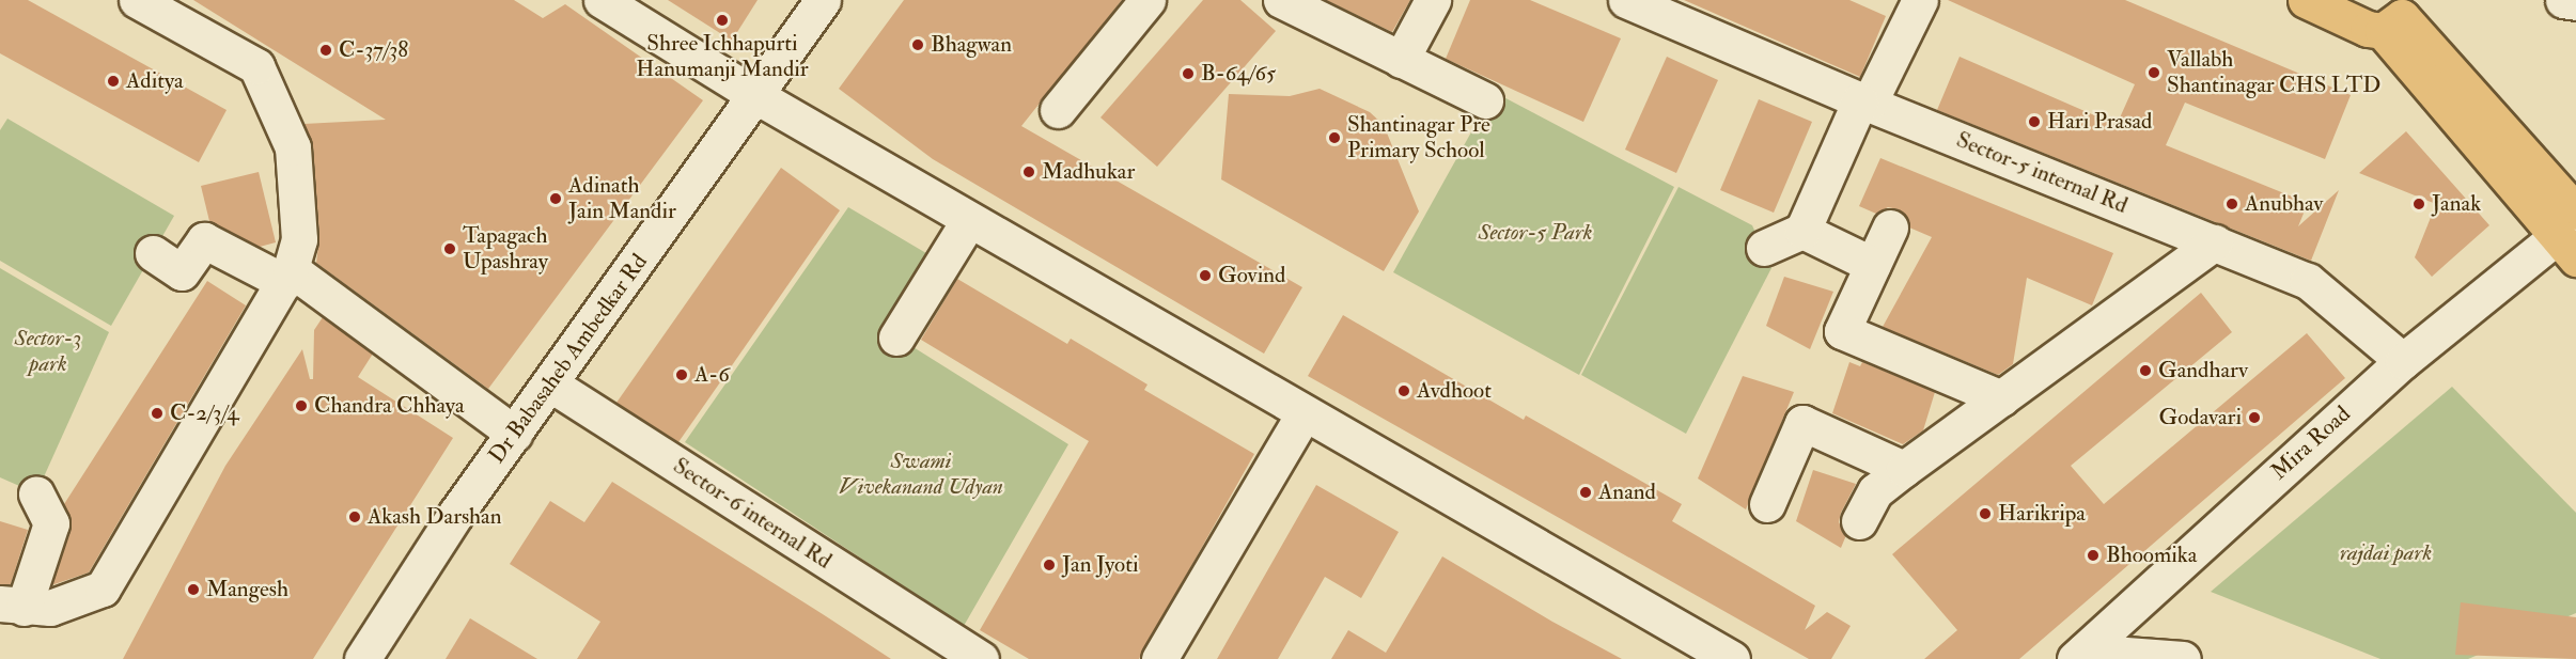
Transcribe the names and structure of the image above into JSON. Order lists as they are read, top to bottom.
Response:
{
  "streets": {
    "main road": ["Mira Road"],
    "street": ["Sector-5 internal Rd", "Dr Babasaheb Ambedkar Rd", "Sector-6 internal Rd"]
  },
  "crossings": [
    ["Sector-5 internal Rd", "Mira Road"],
    ["Dr Babasaheb Ambedkar Rd", "Sector-6 internal Rd"]
  ],
  "parks": [
    "Sector-5 Park",
    "Sector-3 park",
    "Swami Vivekanand Udyan",
    "rajdai park"
  ],
  "places": [
    "Shree Ichhapurti Hanumanji Mandir",
    "Bhagwan",
    "C-37/38",
    "Vallabh Shantinagar CHS LTD",
    "B-64/65",
    "Aditya",
    "Hari Prasad",
    "Shantinagar Pre Primary School",
    "Madhukar",
    "Adinath Jain Mandir",
    "Anubhav",
    "Janak",
    "Tapagach Upashray",
    "Govind",
    "Gandharv",
    "A-6",
    "Avdhoot",
    "Chandra Chhaya",
    "C-2/3/4",
    "Godavari",
    "Anand",
    "Harikripa",
    "Akash Darshan",
    "Bhoomika",
    "Jan Jyoti",
    "Mangesh"
  ]
}
